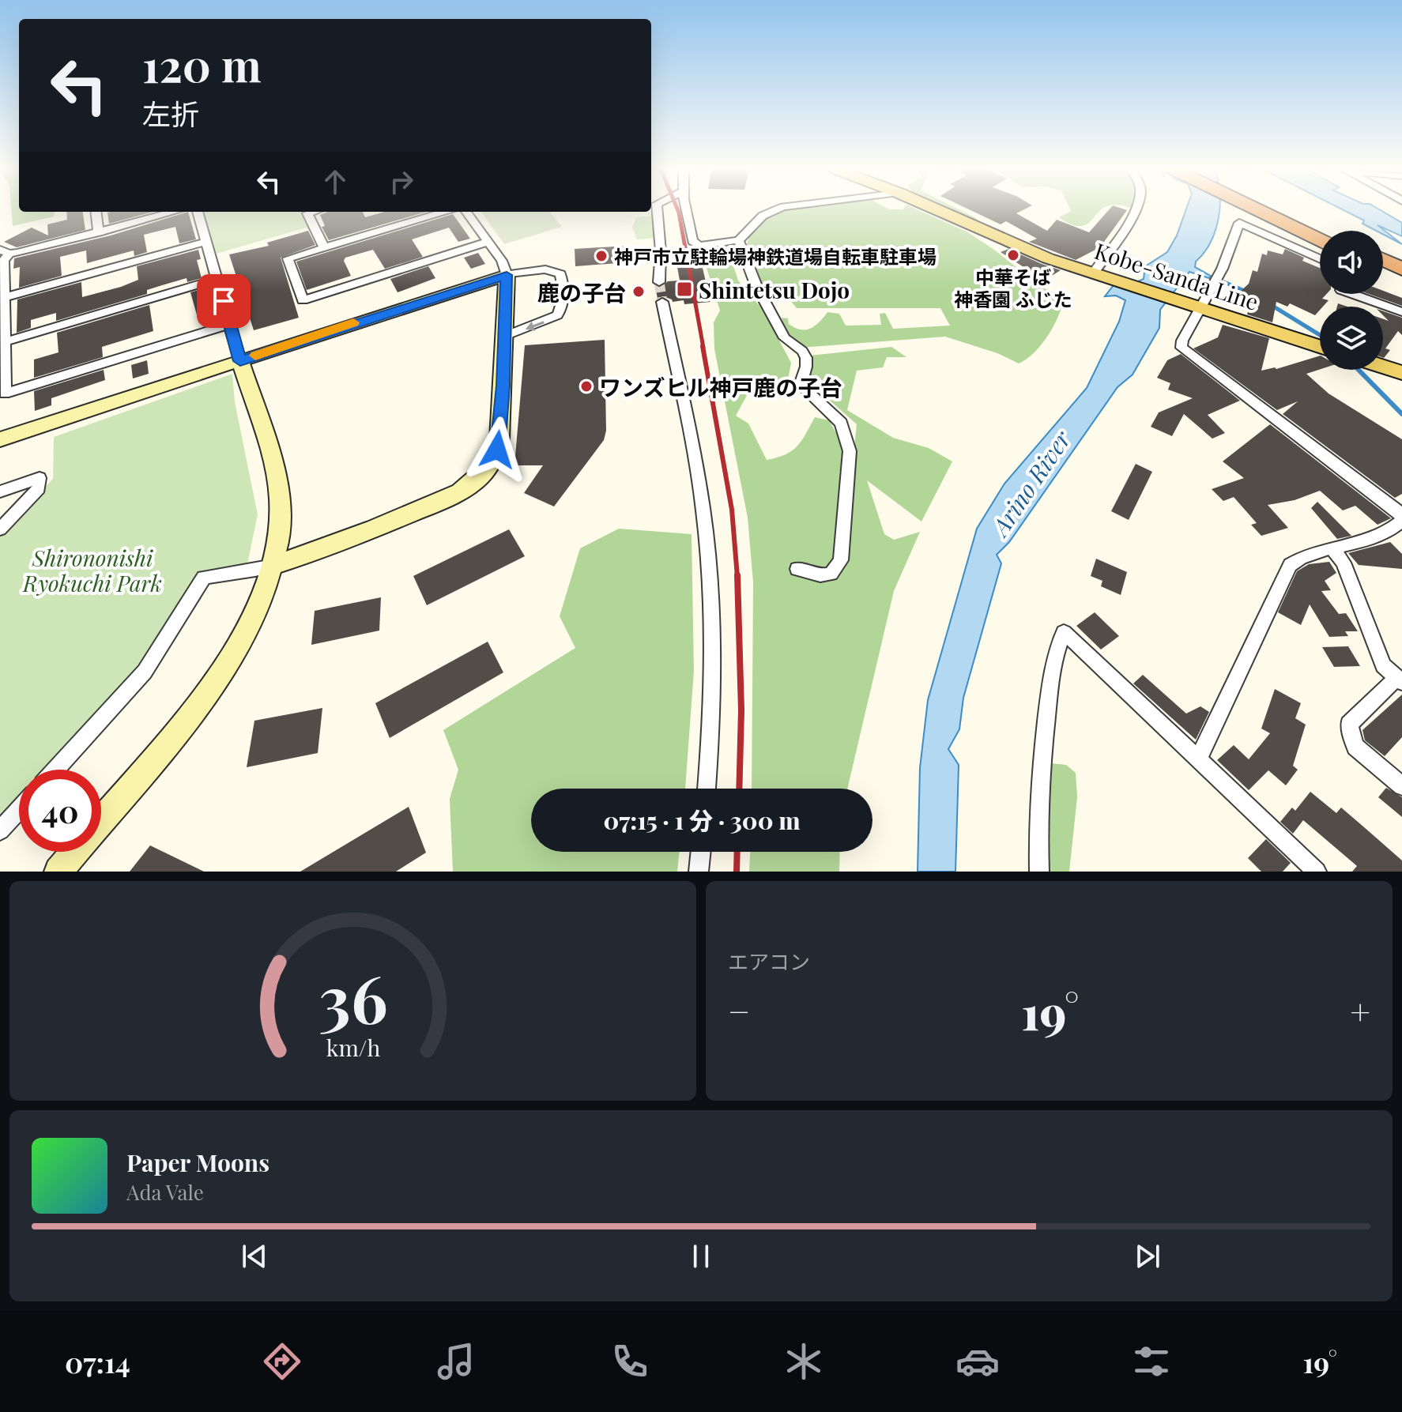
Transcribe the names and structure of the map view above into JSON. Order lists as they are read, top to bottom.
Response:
{
  "streets": {
    "main road": ["Kobe-Sanda Line"]
  },
  "water": ["Arino River"],
  "parks": ["Shirononishi Ryokuchi Park"],
  "places": {
    "other": [
      "中華そば 神香園 ふじた",
      "神戸市立駐輪場神鉄道場自転車駐車場",
      "鹿の子台",
      "ワンズヒル神戸鹿の子台"
    ],
    "transit": ["Shintetsu Dojo"]
  },
  "page": {
    "turn": ["120 m", "左折"],
    "limit": "40",
    "trip": "07:15 · 1 分 · 300 m",
    "tile": "エアコン",
    "heat": ["−", "19°", "+"],
    "song": ["Paper Moons", "Ada Vale"],
    "tabs": ["07:14", "19°"],
    "gauge": ["36", "km/h"]
  }
}
